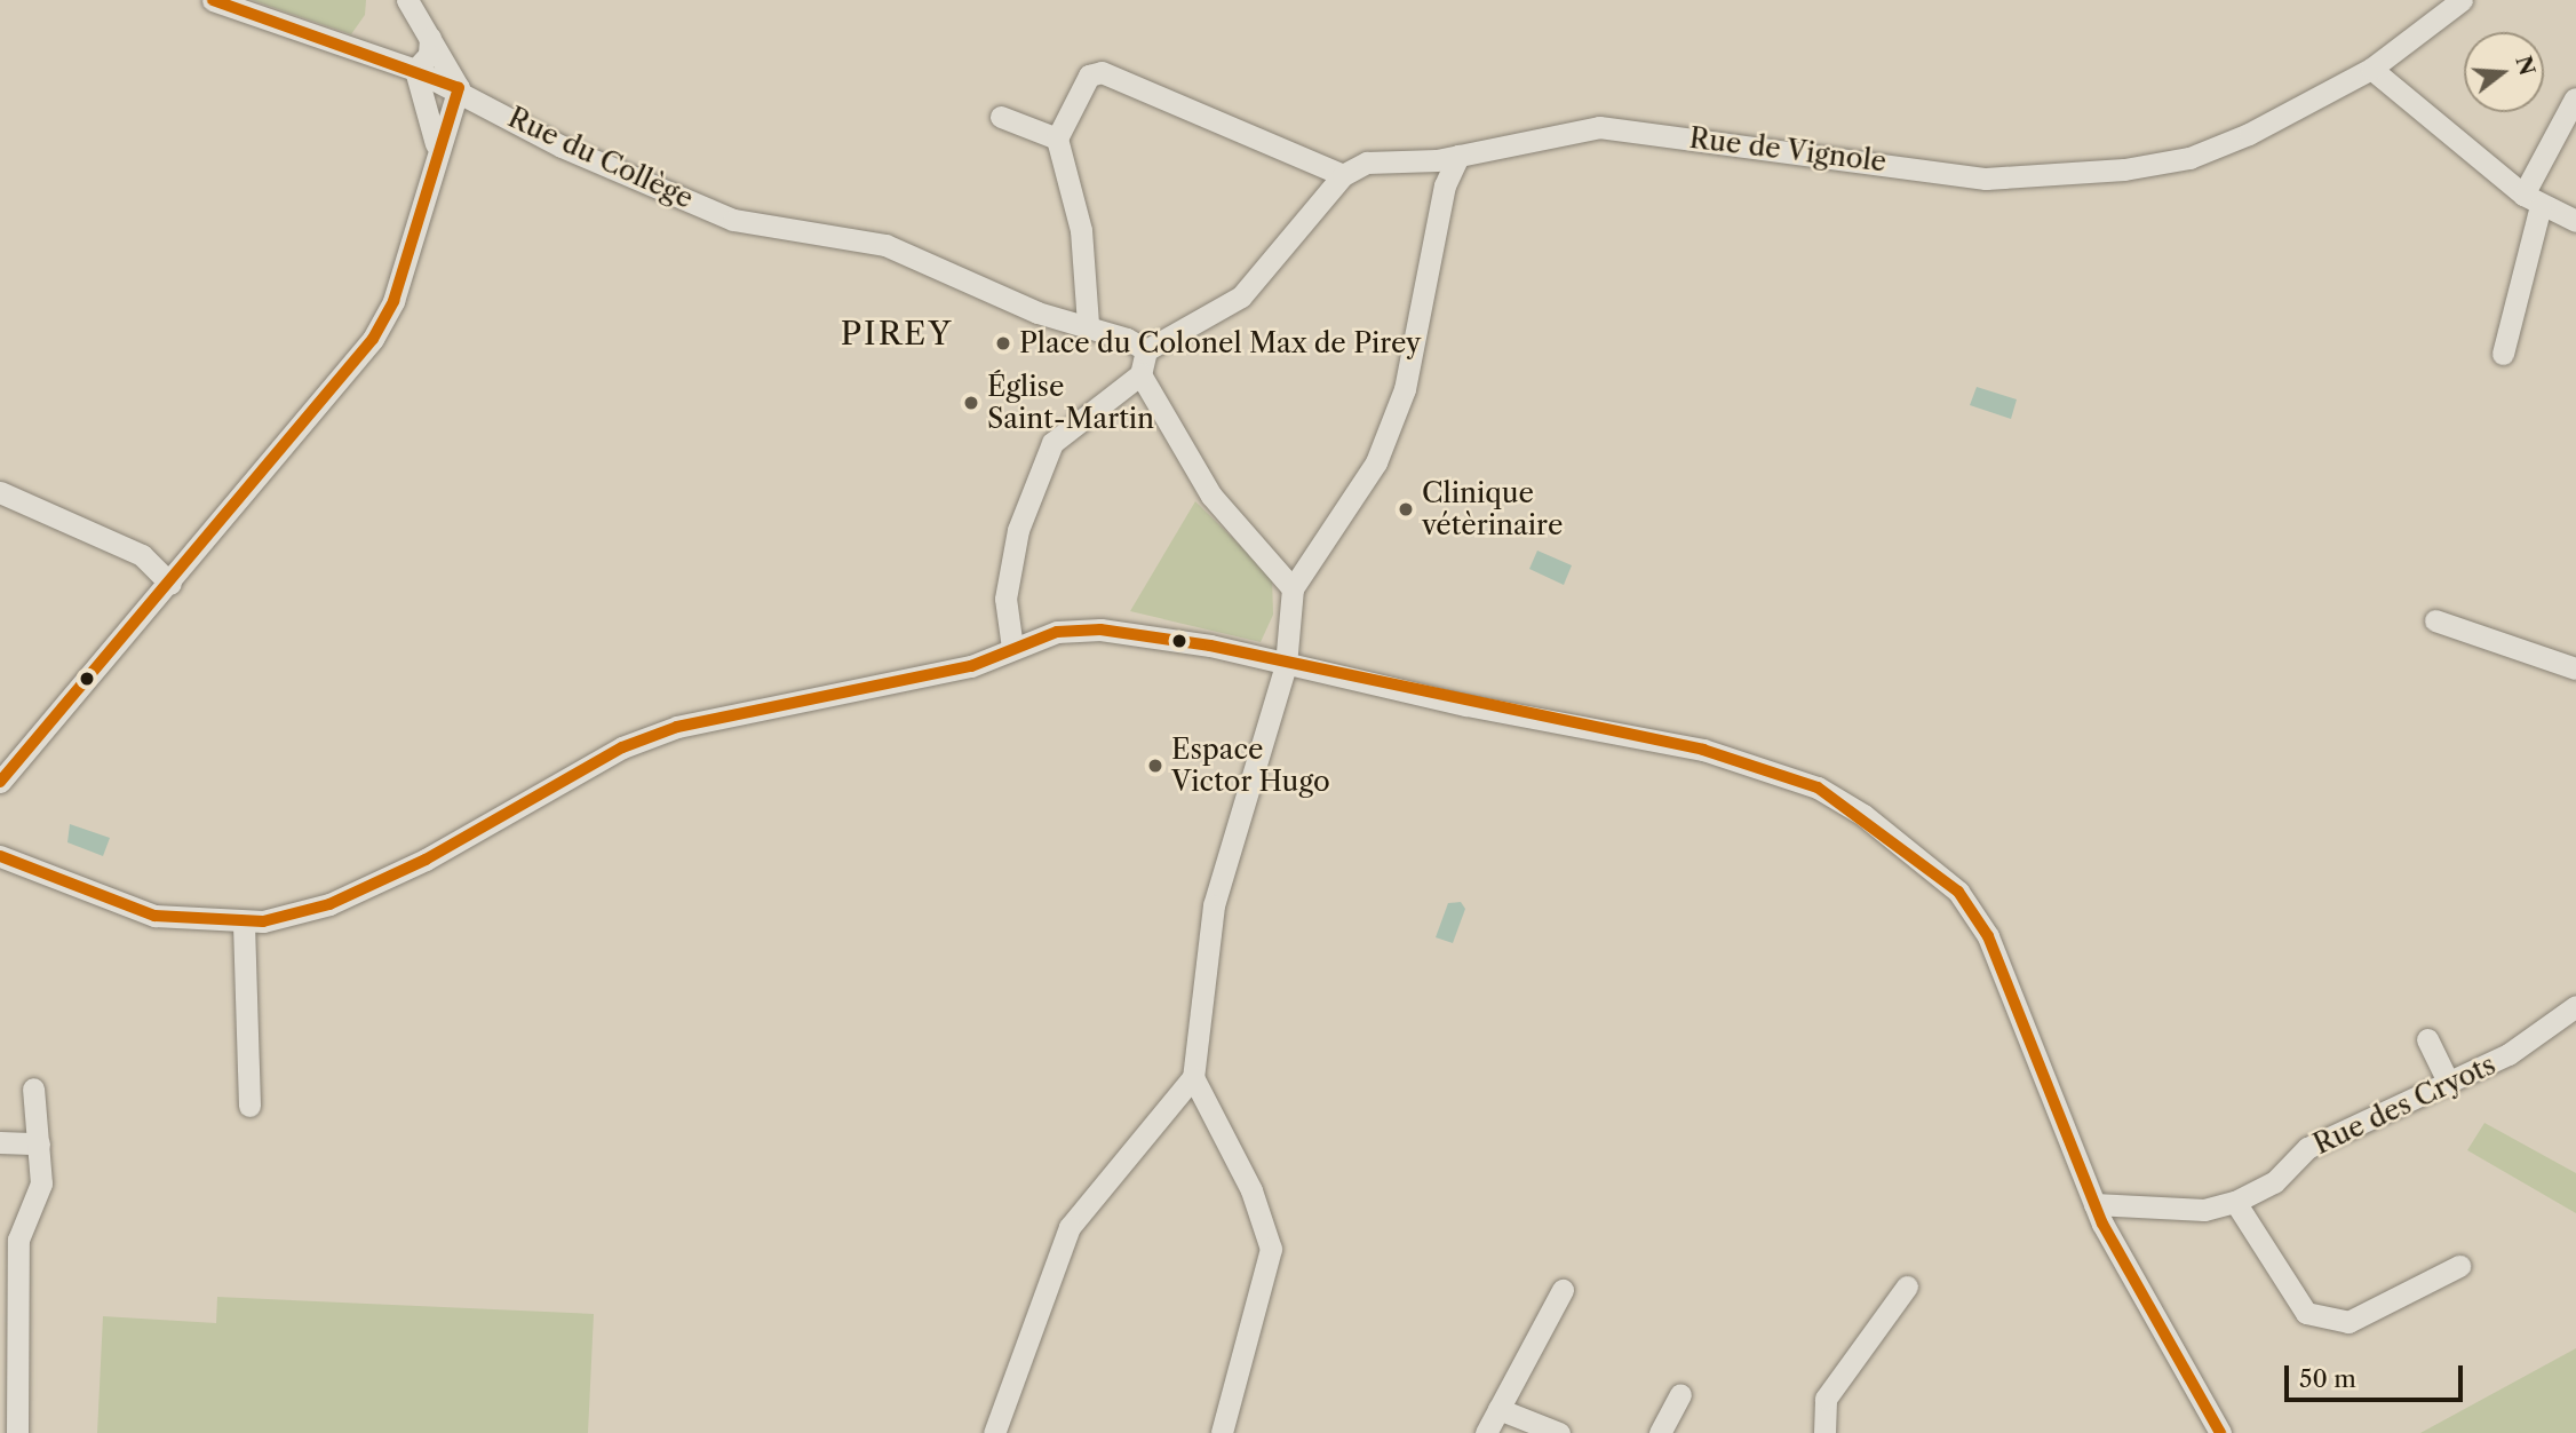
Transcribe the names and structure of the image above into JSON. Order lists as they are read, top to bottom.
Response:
{
  "streets": {
    "street": ["Rue de Vignole", "Rue du Collège", "Rue des Cryots"]
  },
  "districts": ["PIREY"],
  "places": [
    "Place du Colonel Max de Pirey",
    "Église Saint-Martin",
    "Clinique vétèrinaire",
    "Espace Victor Hugo"
  ],
  "scale_bar": "50 m",
  "north": "right"
}
